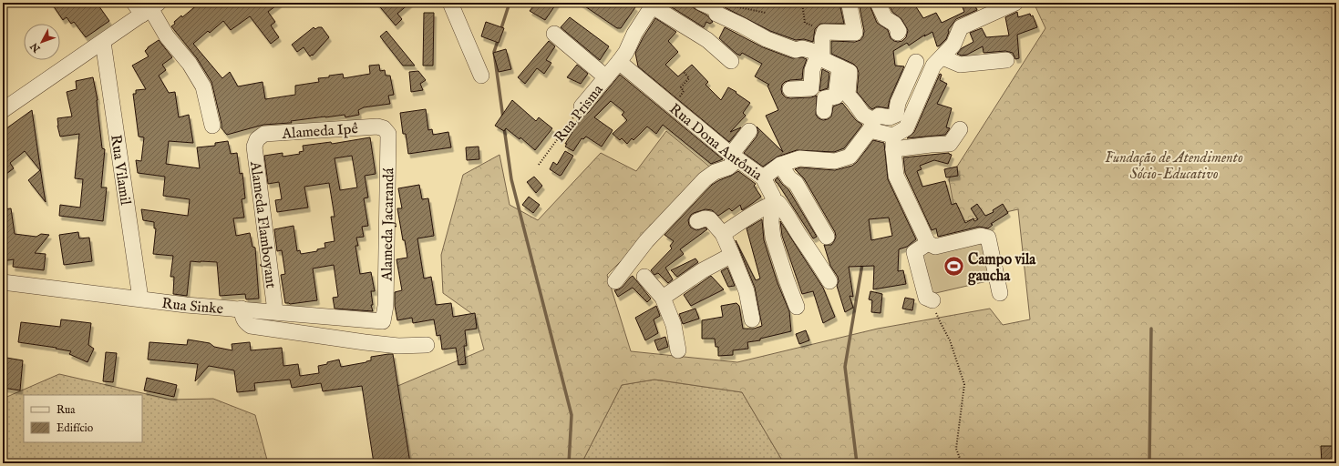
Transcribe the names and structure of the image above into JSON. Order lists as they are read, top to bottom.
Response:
{
  "streets": {
    "street": [
      "Rua Prisma",
      "Alameda Ipê",
      "Rua Dona Antônia",
      "Rua Vilamil",
      "Alameda Jacarandá",
      "Alameda Flamboyant",
      "Rua Sinke"
    ]
  },
  "crossings": [
    ["Rua Prisma", "Rua Dona Antônia"],
    ["Alameda Ipê", "Alameda Jacarandá"],
    ["Alameda Ipê", "Alameda Flamboyant"],
    ["Rua Vilamil", "Rua Sinke"],
    ["Alameda Jacarandá", "Rua Sinke"],
    ["Alameda Flamboyant", "Rua Sinke"]
  ],
  "parks": ["Fundação de Atendimento Sócio-Educativo"],
  "places": {
    "sports": ["Campo vila gaucha"]
  },
  "legend": ["Rua", "Edifício"],
  "north": "bottom left"
}
